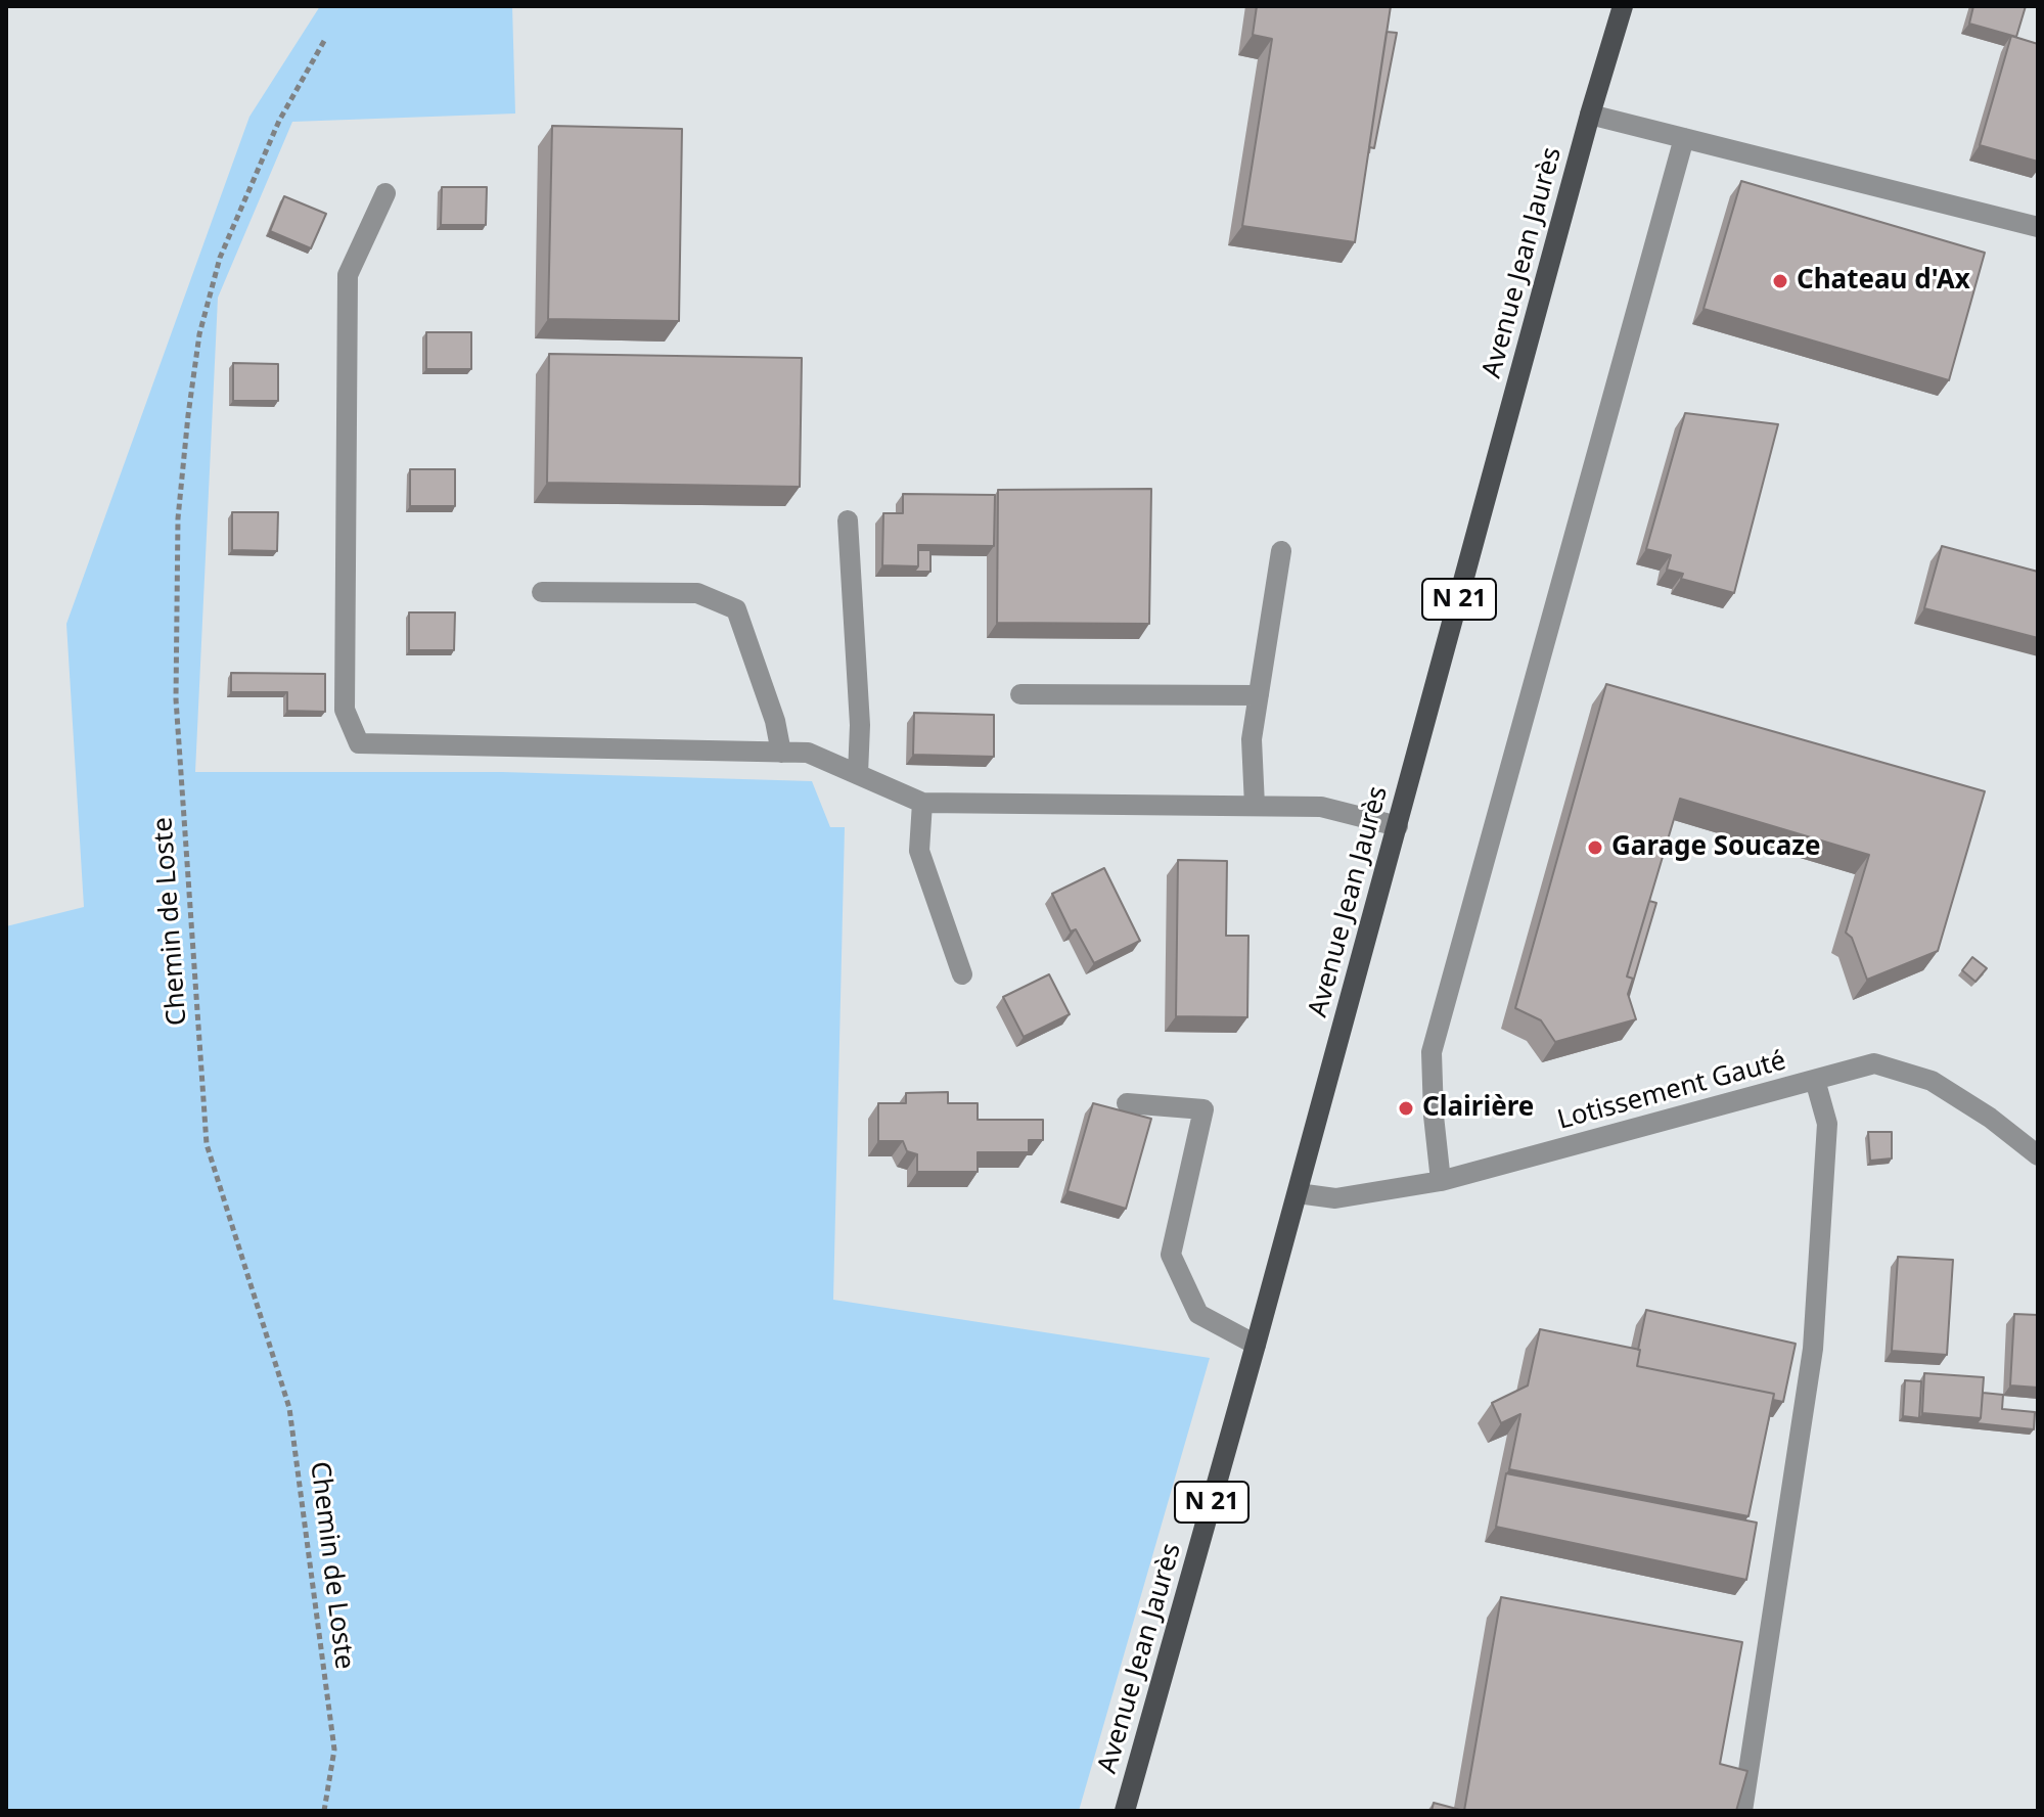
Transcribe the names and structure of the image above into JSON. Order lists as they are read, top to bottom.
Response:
{
  "streets": {
    "main road": ["Avenue Jean Jaurès", "N 21"],
    "street": ["Lotissement Gauté"],
    "path": ["Chemin de Loste"]
  },
  "crossings": [
    ["Avenue Jean Jaurès", "Lotissement Gauté"]
  ],
  "places": ["Chateau d'Ax", "Garage Soucaze", "Clairière"]
}
